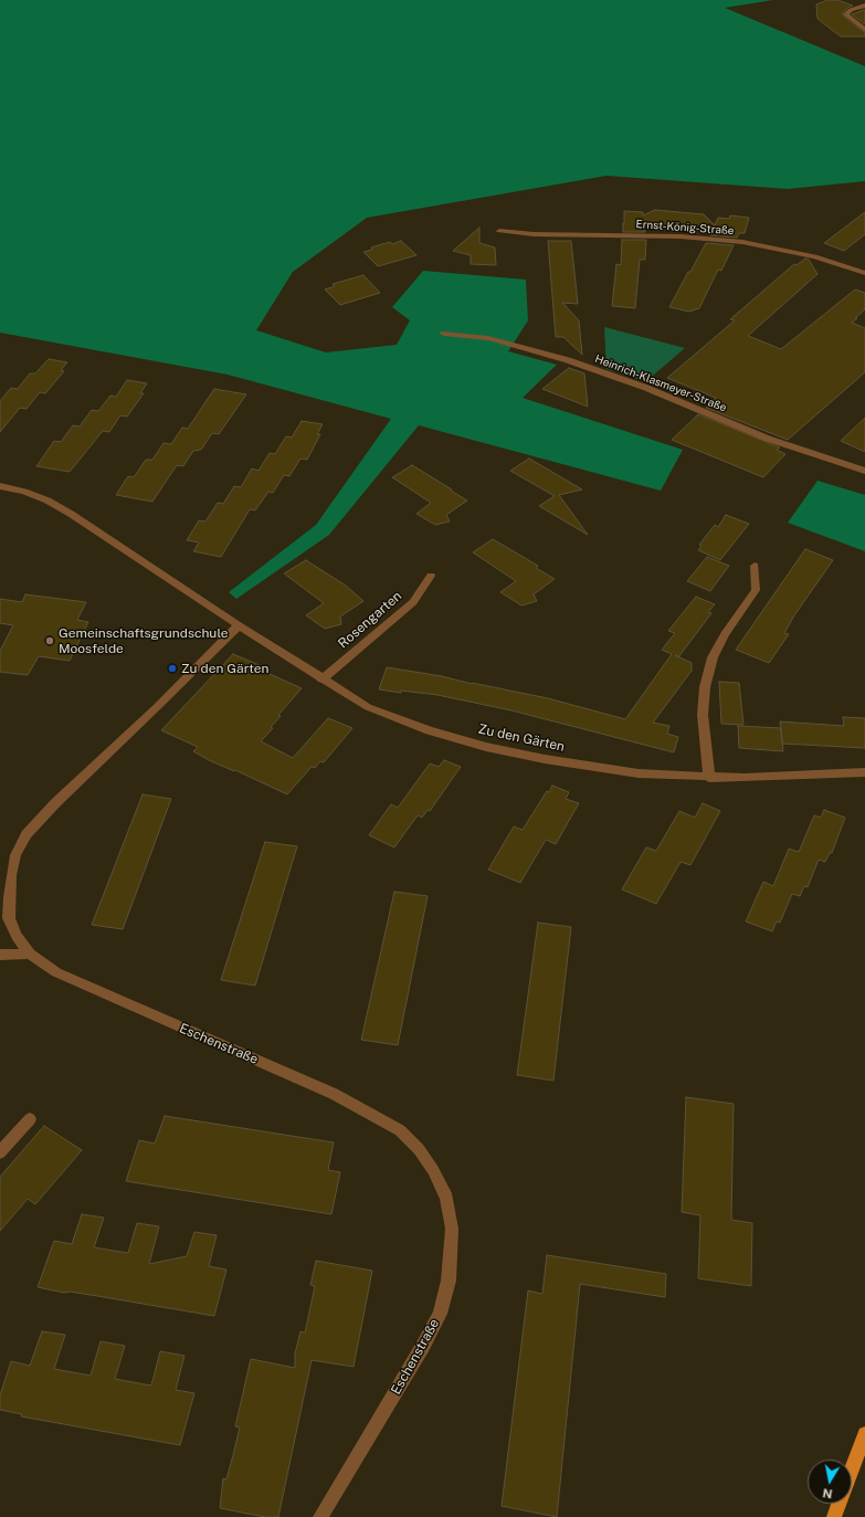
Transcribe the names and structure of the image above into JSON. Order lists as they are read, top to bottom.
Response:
{
  "streets": {
    "street": [
      "Ernst-König-Straße",
      "Heinrich-Klasmeyer-Straße",
      "Rosengarten",
      "Zu den Gärten",
      "Eschenstraße"
    ]
  },
  "crossings": [
    ["Rosengarten", "Zu den Gärten"],
    ["Zu den Gärten", "Eschenstraße"]
  ],
  "places": ["Gemeinschaftsgrundschule Moosfelde", "Zu den Gärten"],
  "north": "bottom"
}
